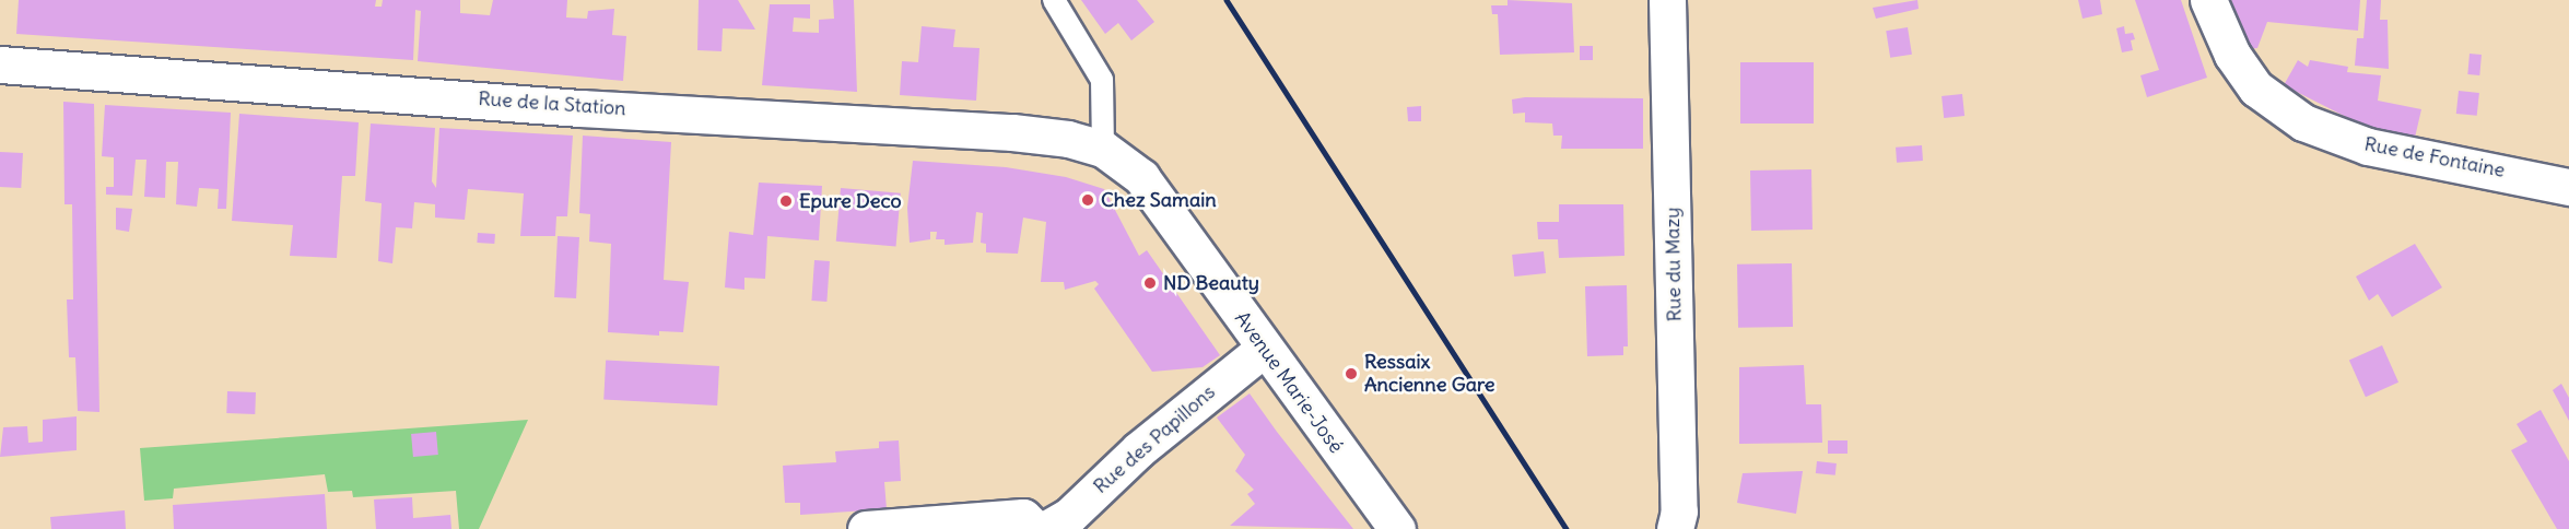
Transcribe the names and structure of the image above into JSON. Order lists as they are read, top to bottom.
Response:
{
  "streets": {
    "street": [
      "Rue de la Station",
      "Rue de Fontaine",
      "Rue du Mazy",
      "Avenue Marie-José",
      "Rue des Papillons"
    ]
  },
  "crossings": [
    ["Rue de la Station", "Avenue Marie-José"],
    ["Avenue Marie-José", "Rue des Papillons"]
  ],
  "places": [
    "Chez Samain",
    "Epure Deco",
    "ND Beauty",
    "Ressaix Ancienne Gare"
  ]
}
